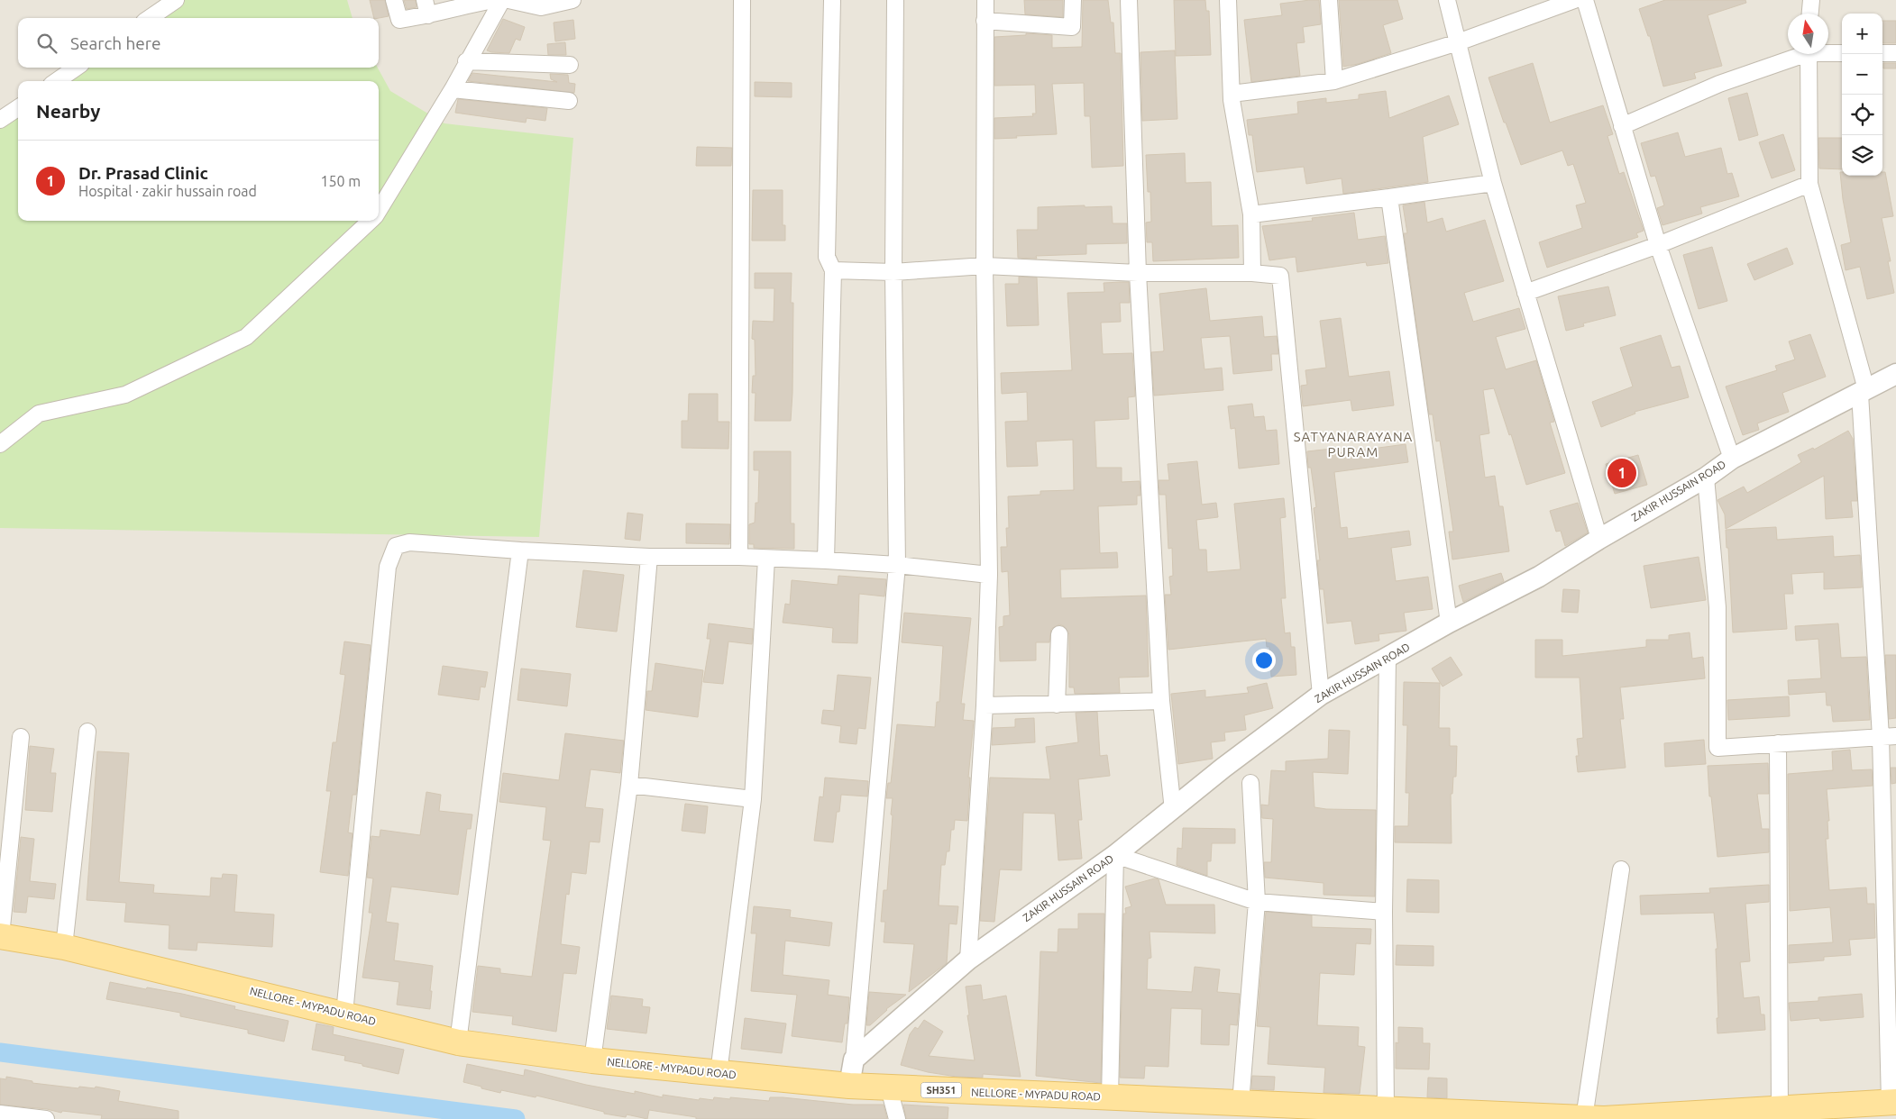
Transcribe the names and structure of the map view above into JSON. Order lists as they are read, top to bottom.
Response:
{
  "streets": {
    "main road": ["NELLORE - MYPADU ROAD", "SH351"],
    "street": ["ZAKIR HUSSAIN ROAD"]
  },
  "districts": ["SATYANARAYANA PURAM"],
  "north": "top",
  "page": {
    "map_buttons": ["+", "−"],
    "search": "Search here",
    "heading": "Nearby",
    "list": [
      {
        "mark": "1",
        "name": "Dr. Prasad Clinic",
        "note": "Hospital · zakir hussain road",
        "value": "150 m"
      }
    ],
    "pins": "1"
  }
}
